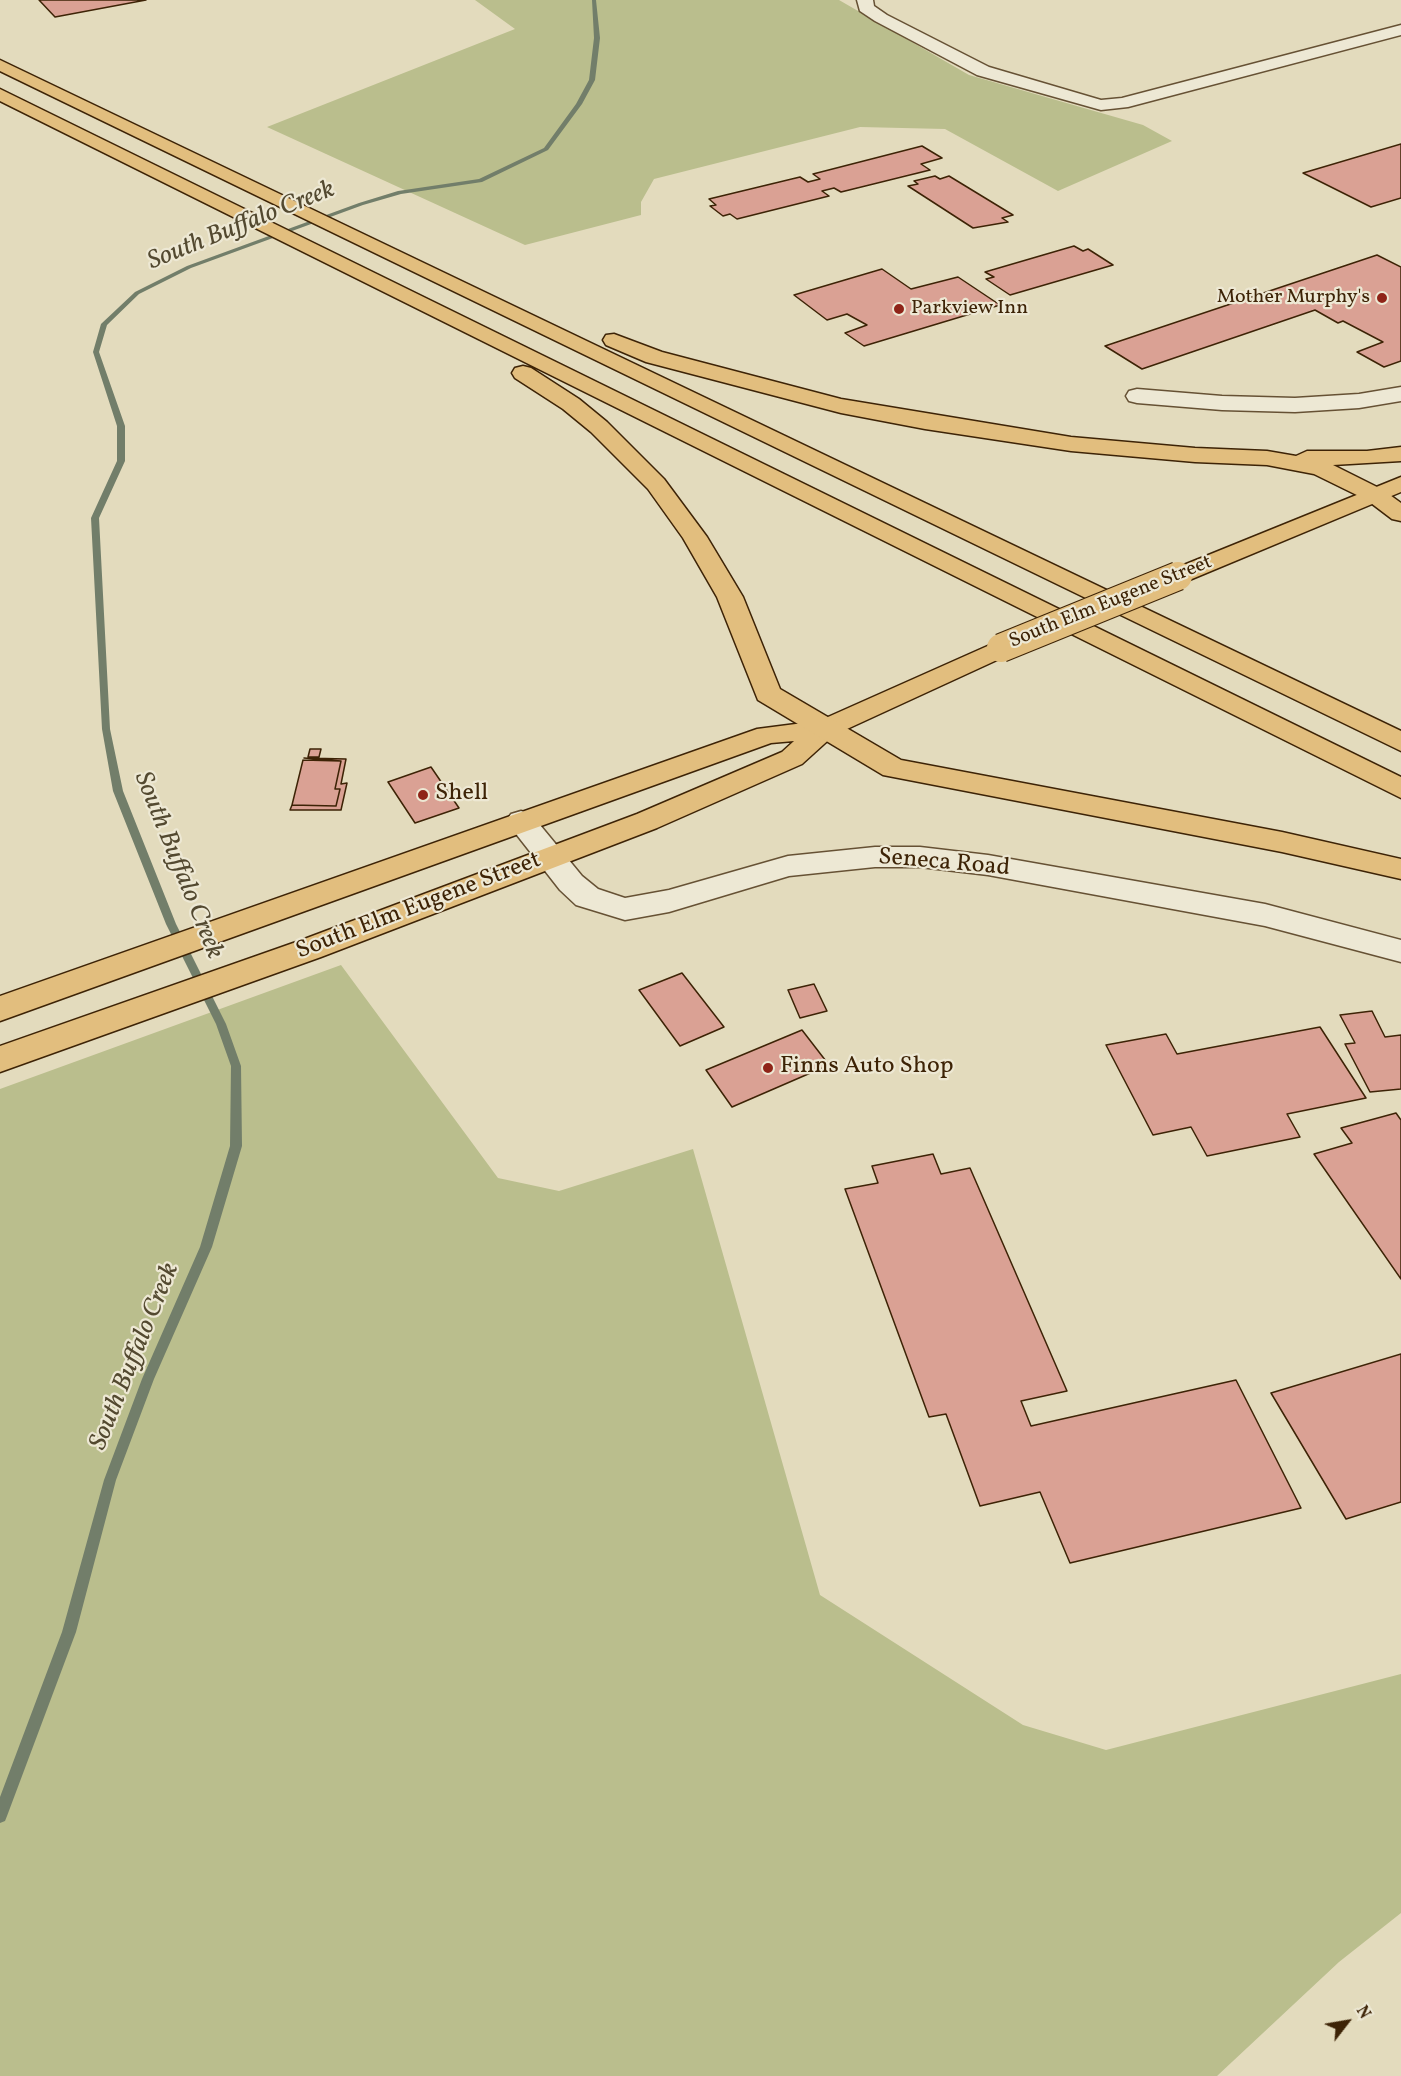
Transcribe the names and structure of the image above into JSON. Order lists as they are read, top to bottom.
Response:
{
  "streets": {
    "main road": ["South Elm Eugene Street"],
    "street": ["Seneca Road"]
  },
  "crossings": [
    ["South Elm Eugene Street", "Seneca Road"]
  ],
  "water": ["South Buffalo Creek"],
  "places": [
    "Mother Murphy's",
    "Parkview Inn",
    "Shell",
    "Finns Auto Shop"
  ],
  "north": "top right"
}
